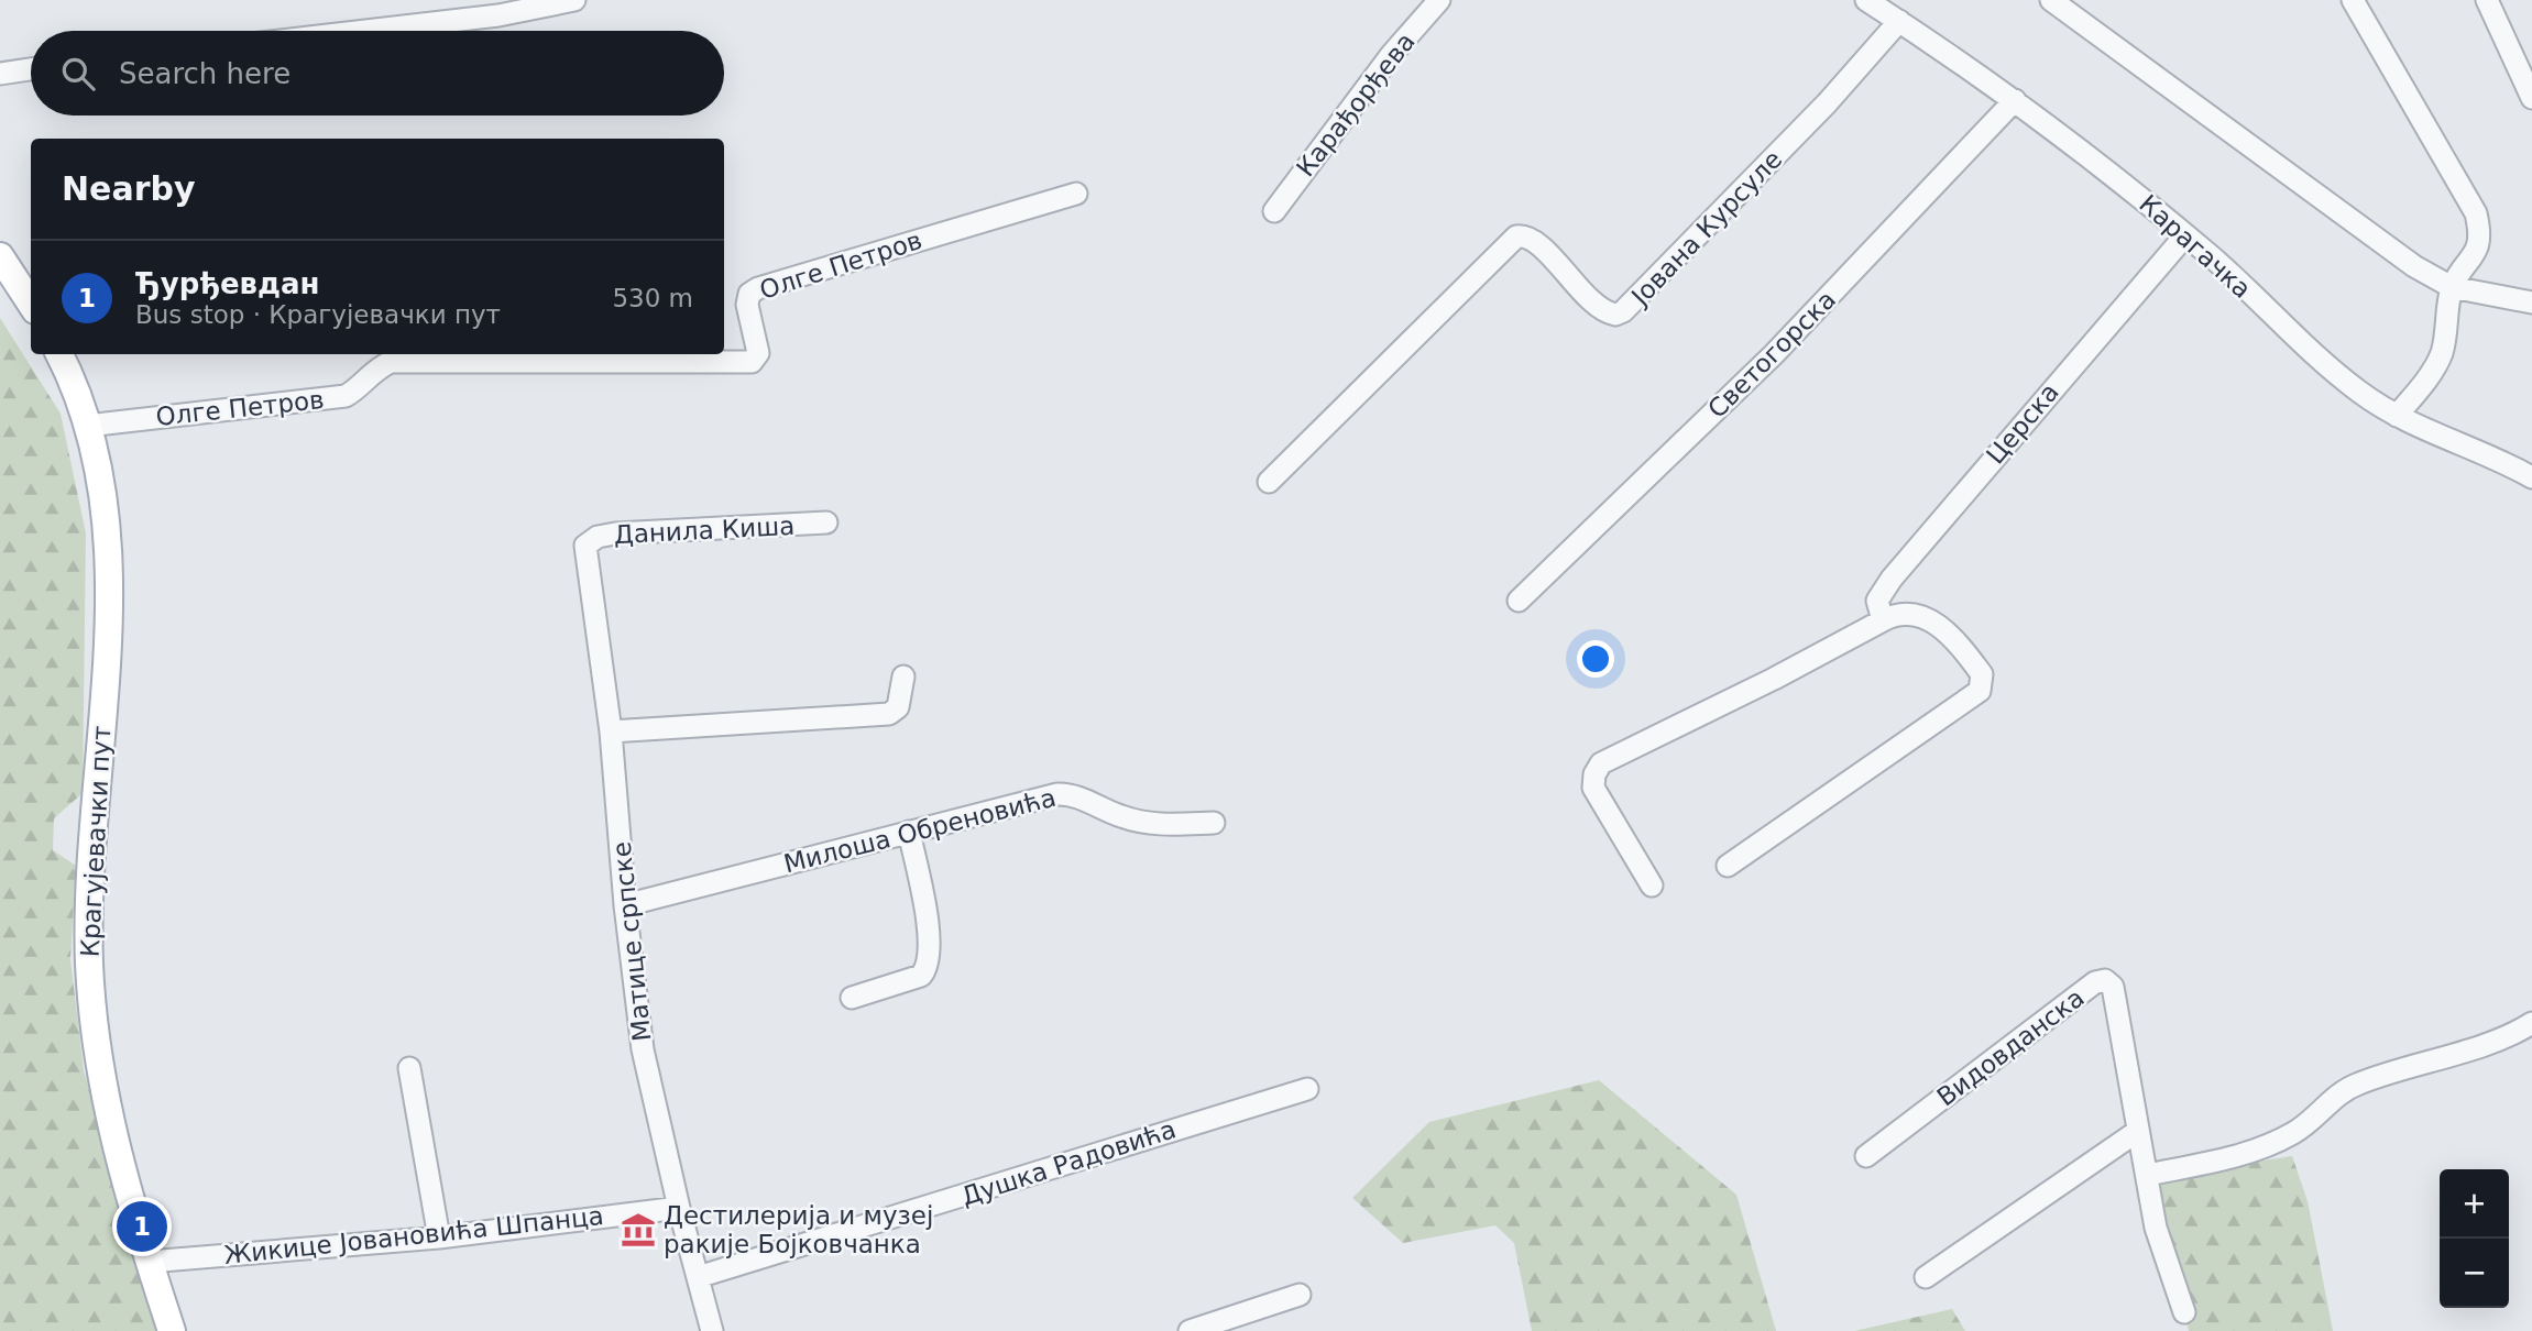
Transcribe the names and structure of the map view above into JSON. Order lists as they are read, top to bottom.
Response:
{
  "streets": {
    "main road": ["Крагујевачки пут"],
    "street": [
      "Карађорђева",
      "Јована Курсуле",
      "Карагачка",
      "Олге Петров",
      "Светогорска",
      "Церска",
      "Данила Киша",
      "Милоша Обреновића",
      "Матице српске",
      "Видовданска",
      "Душка Радовића",
      "Жикице Јовановића Шпанца"
    ]
  },
  "crossings": [
    ["Јована Курсуле", "Карагачка"],
    ["Карагачка", "Светогорска"],
    ["Карагачка", "Церска"],
    ["Олге Петров", "Крагујевачки пут"],
    ["Данила Киша", "Матице српске"],
    ["Милоша Обреновића", "Матице српске"],
    ["Крагујевачки пут", "Жикице Јовановића Шпанца"],
    ["Матице српске", "Душка Радовића"],
    ["Матице српске", "Жикице Јовановића Шпанца"]
  ],
  "places": {
    "museum": ["Дестилерија и музеј ракије Бојковчанка"]
  },
  "page": {
    "search": "Search here",
    "heading": "Nearby",
    "list": [
      {
        "mark": "1",
        "name": "Ђурђевдан",
        "note": "Bus stop · Крагујевачки пут",
        "value": "530 m"
      }
    ],
    "map_buttons": ["+", "−"],
    "pins": "1"
  }
}
